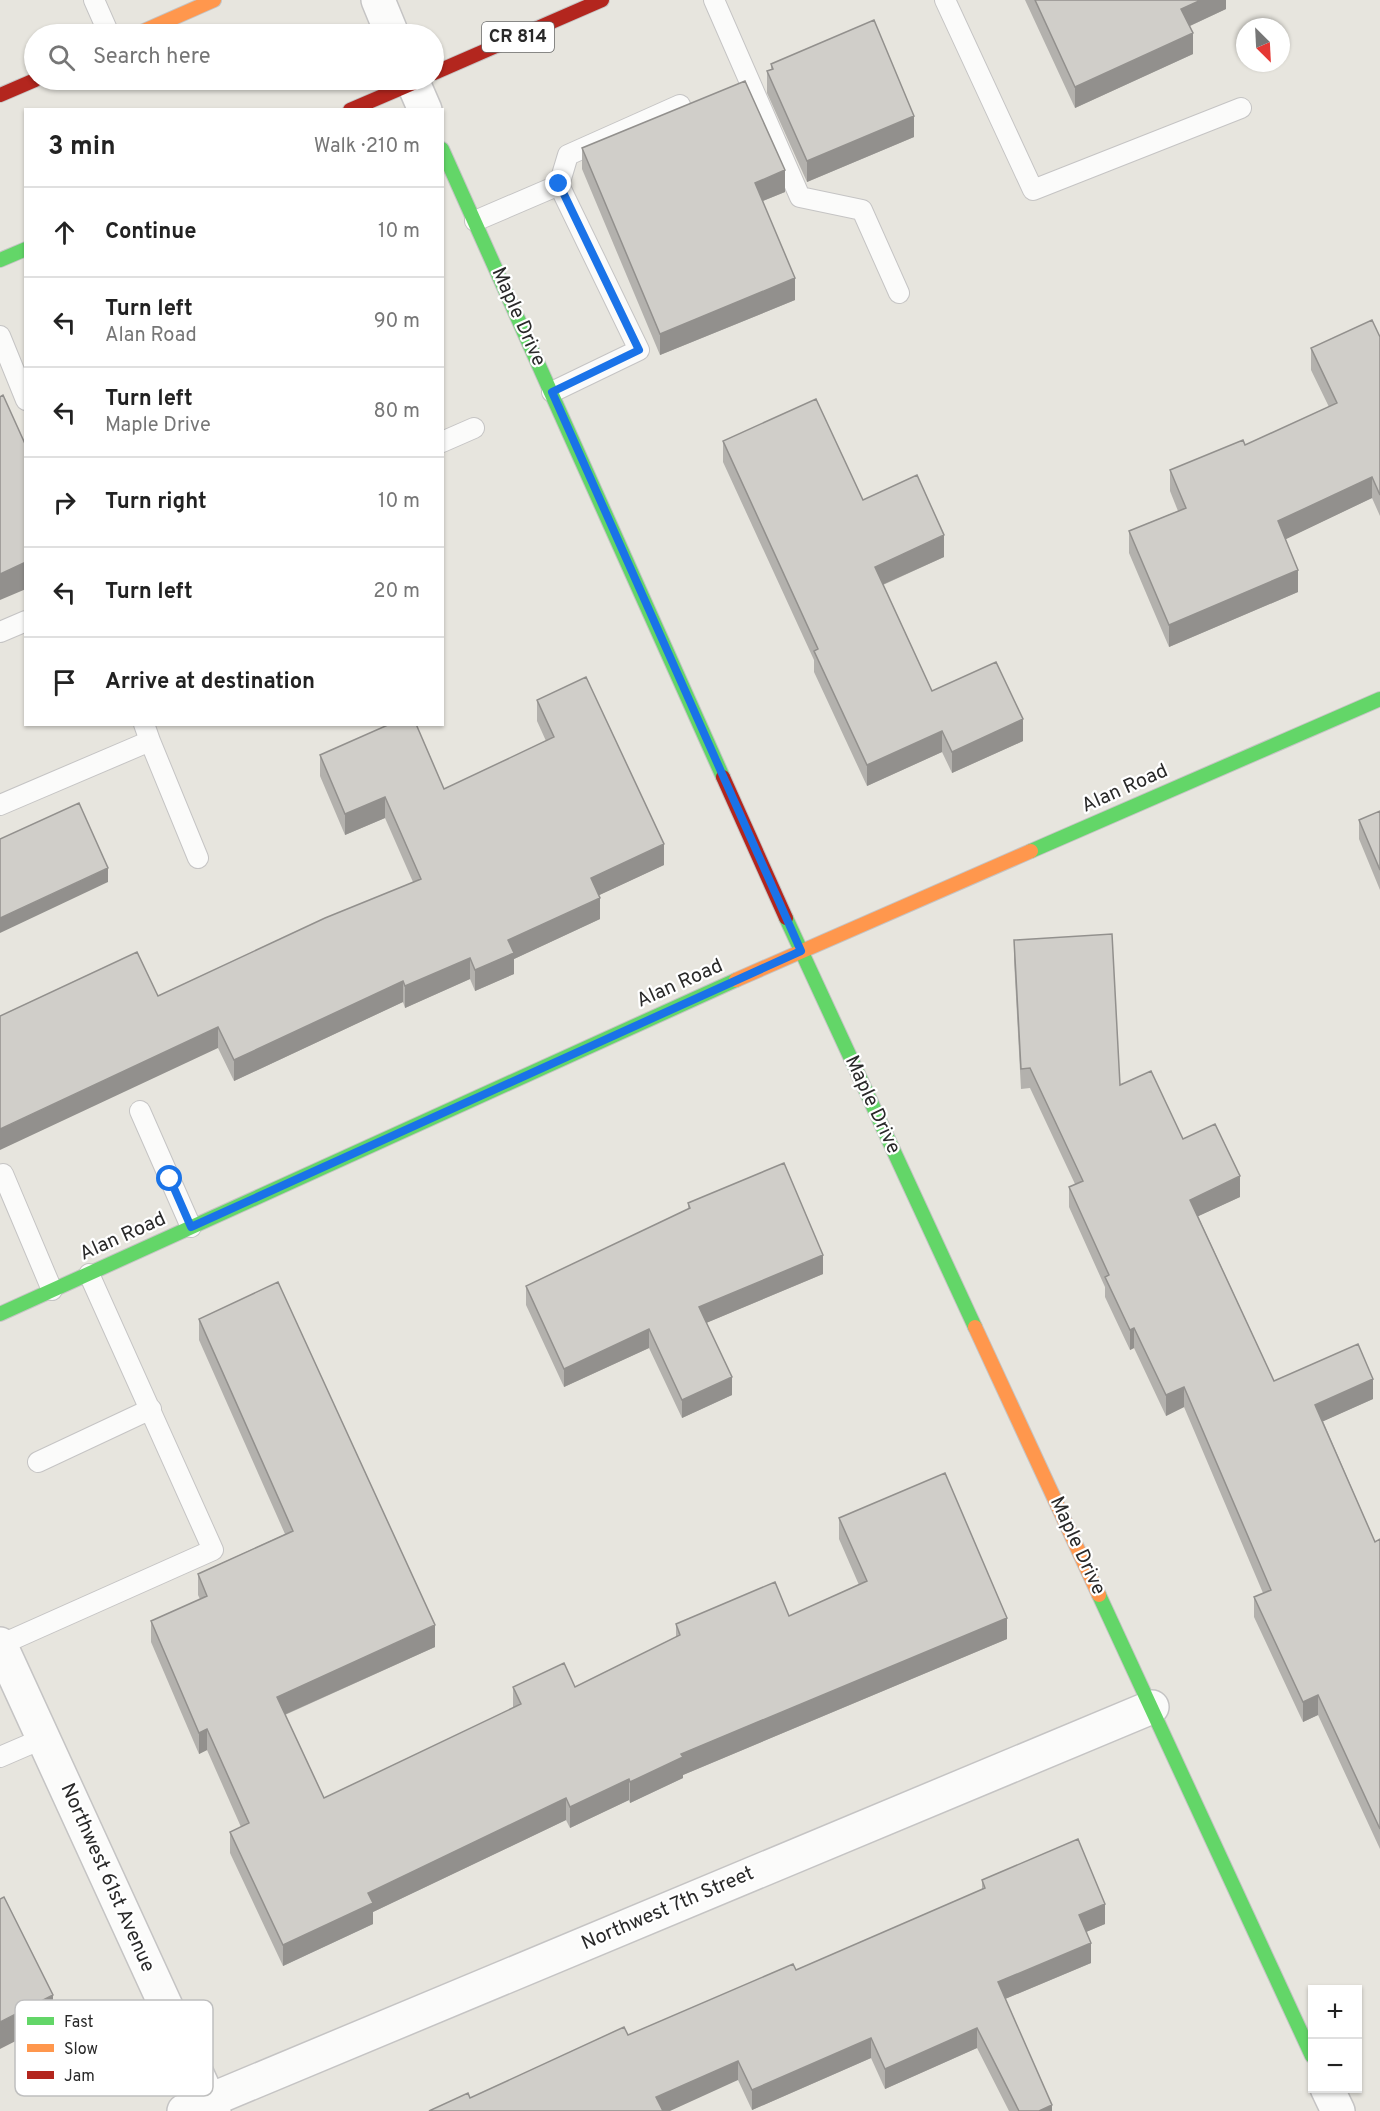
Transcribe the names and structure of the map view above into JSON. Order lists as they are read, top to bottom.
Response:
{
  "streets": {
    "street": [
      "CR 814",
      "Maple Drive",
      "Alan Road",
      "Northwest 61st Avenue",
      "Northwest 7th Street"
    ]
  },
  "crossings": [
    ["Maple Drive", "Alan Road"],
    ["Maple Drive", "Northwest 7th Street"]
  ],
  "legend": ["Fast", "Slow", "Jam"],
  "north": "bottom right",
  "page": {
    "search": "Search here",
    "heading": ["3 min", "Walk · 210 m"],
    "list": [
      ["Continue", "10 m"],
      ["Turn left", "Alan Road", "90 m"],
      ["Turn left", "Maple Drive", "80 m"],
      ["Turn right", "10 m"],
      ["Turn left", "20 m"],
      "Arrive at destination"
    ],
    "map_buttons": ["+", "−"]
  }
}
